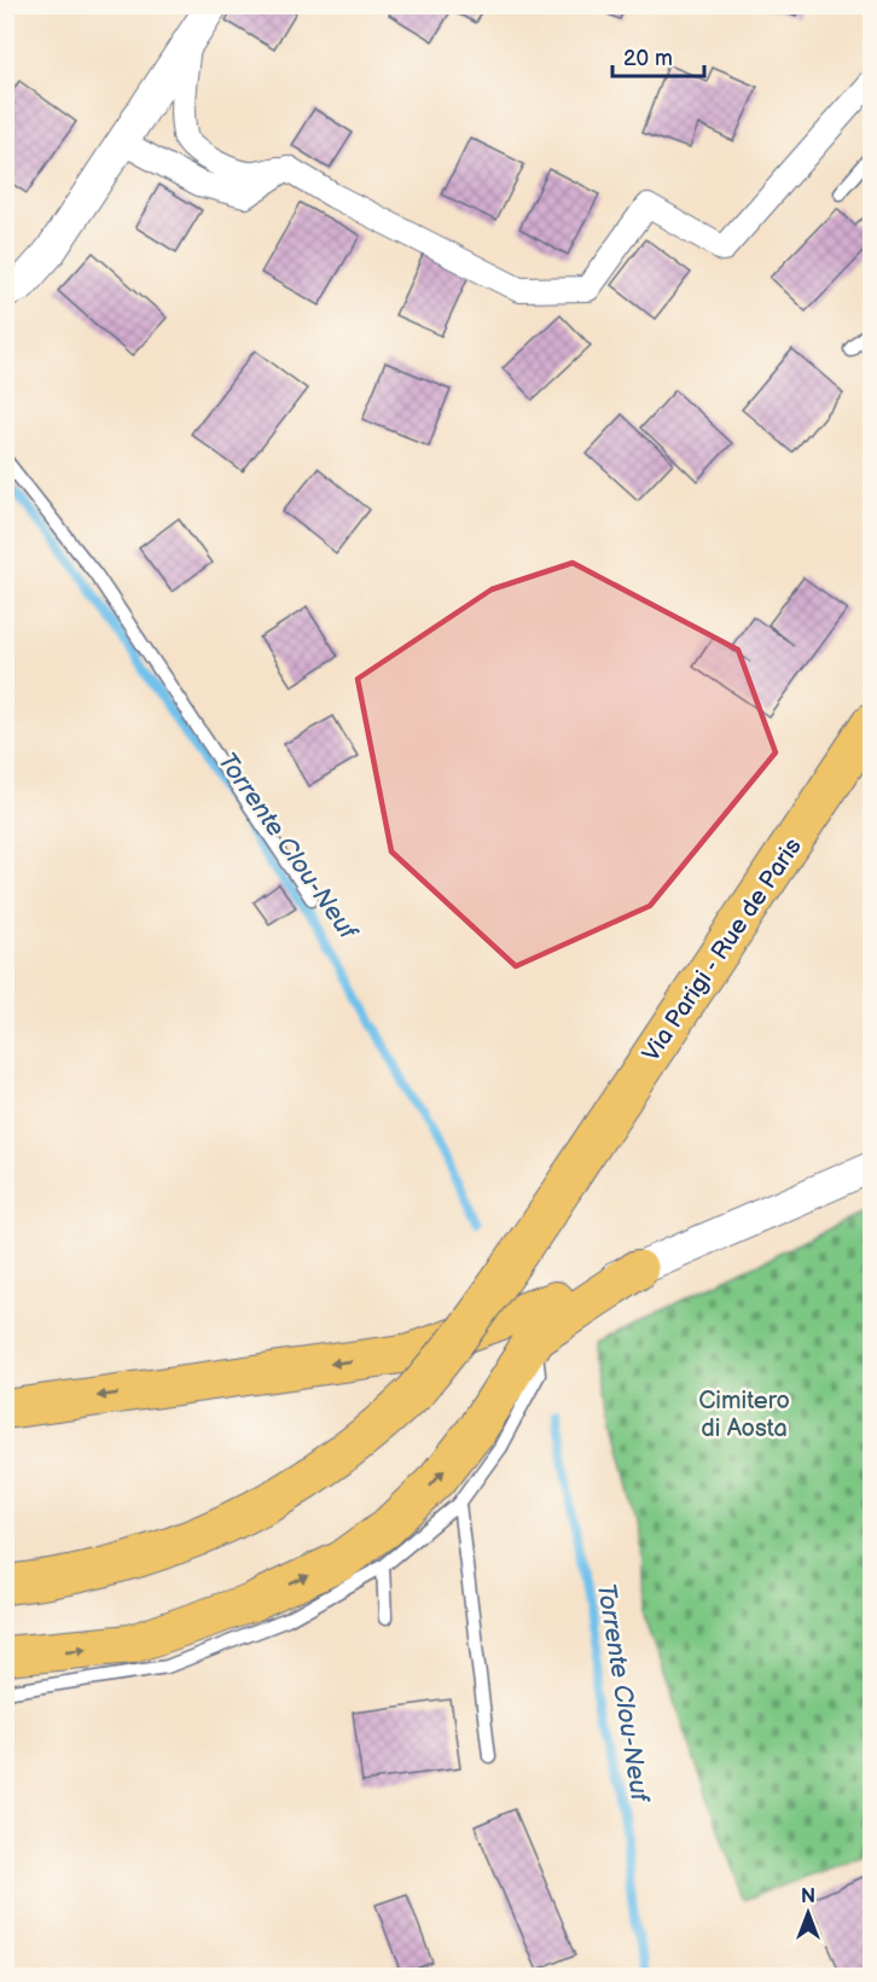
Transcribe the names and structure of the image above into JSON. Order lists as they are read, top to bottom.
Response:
{
  "streets": {
    "main road": ["Via Parigi - Rue de Paris"]
  },
  "water": ["Torrente Clou-Neuf"],
  "parks": ["Cimitero di Aosta"],
  "scale_bar": "20 m",
  "north": "top"
}
